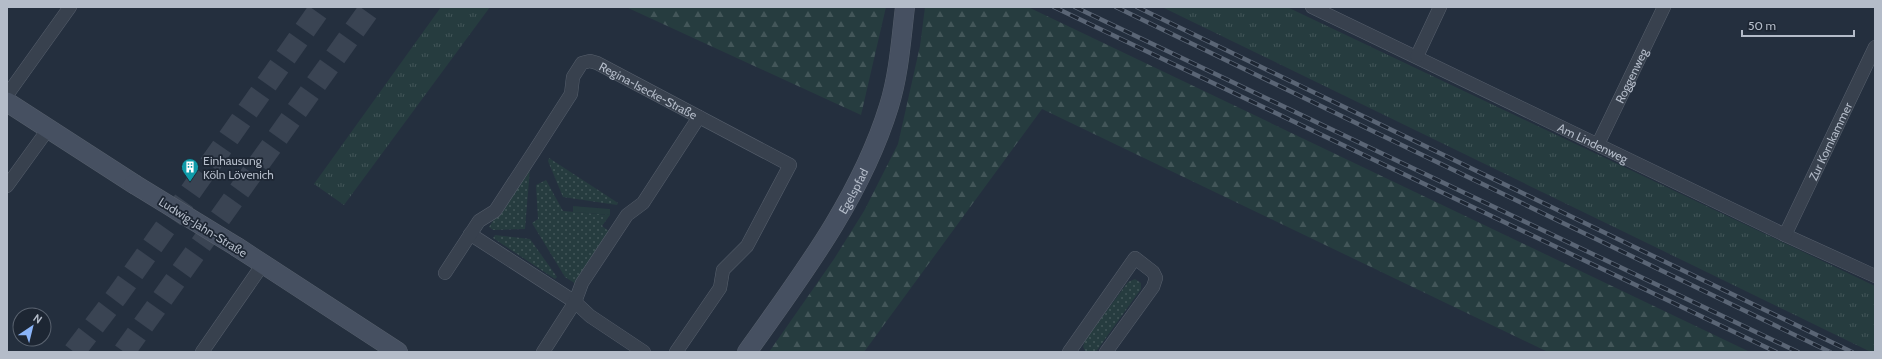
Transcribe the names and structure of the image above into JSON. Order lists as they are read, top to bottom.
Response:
{
  "streets": {
    "street": [
      "Roggenweg",
      "Regina-Isecke-Straße",
      "Zur Kornkammer",
      "Am Lindenweg",
      "Egelspfad",
      "Ludwig-Jahn-Straße"
    ]
  },
  "crossings": [
    ["Roggenweg", "Am Lindenweg"],
    ["Zur Kornkammer", "Am Lindenweg"]
  ],
  "places": {
    "building": ["Einhausung Köln Lövenich"]
  },
  "scale_bar": "50 m",
  "north": "top right"
}
